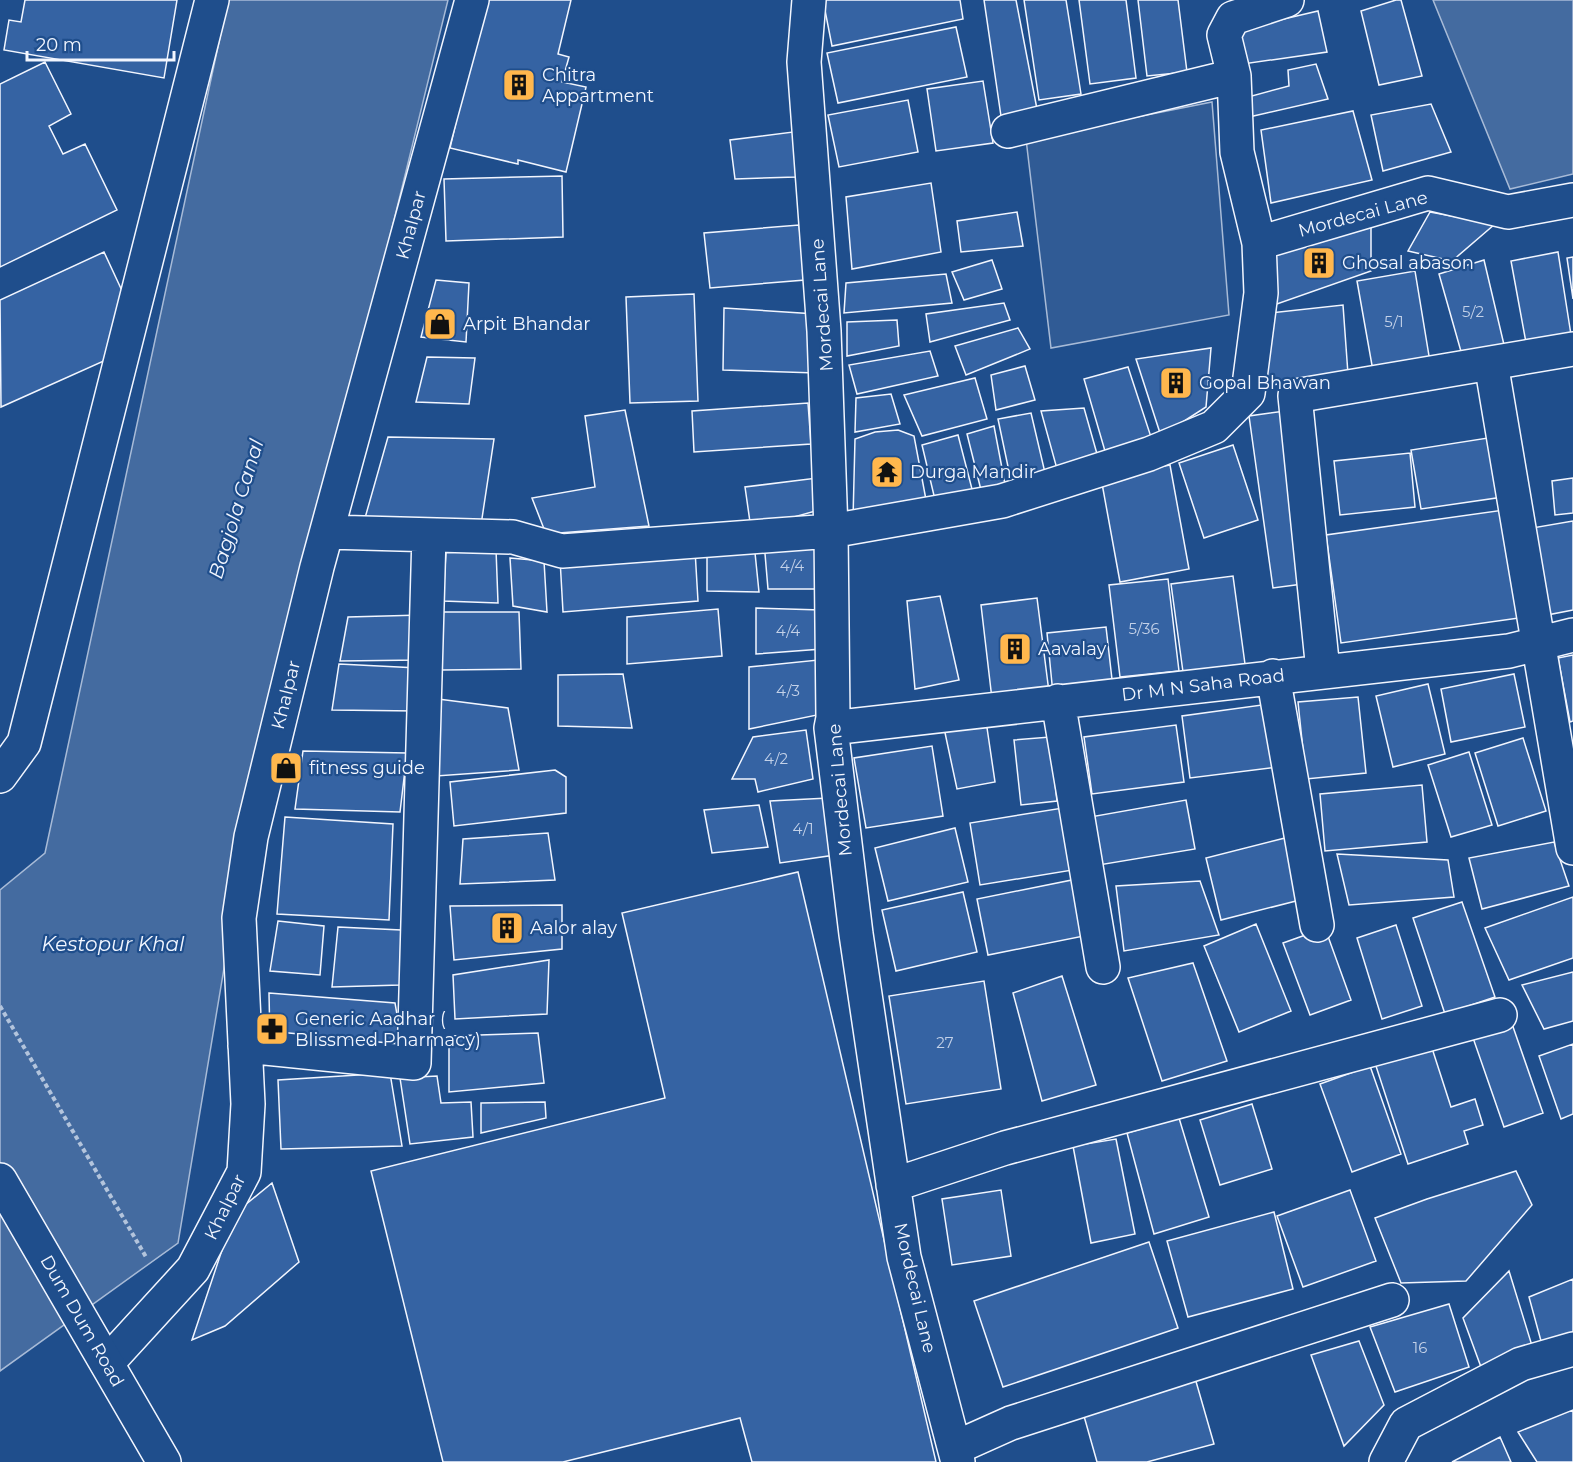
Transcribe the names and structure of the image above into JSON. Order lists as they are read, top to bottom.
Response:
{
  "streets": {
    "street": [
      "Mordecai Lane",
      "Khalpar",
      "Dr M N Saha Road",
      "Dum Dum Road"
    ]
  },
  "crossings": [
    ["Mordecai Lane", "Dr M N Saha Road"],
    ["Khalpar", "Dum Dum Road"]
  ],
  "water": ["Bagjola Canal", "Kestopur Khal"],
  "places": {
    "building": [
      "Chitra Appartment",
      "Ghosal abason",
      "Gopal Bhawan",
      "Aavalay",
      "Aalor alay"
    ],
    "shop": ["Arpit Bhandar", "fitness guide"],
    "temple": ["Durga Mandir"],
    "pharmacy": ["Generic Aadhar ( Blissmed Pharmacy)"]
  },
  "house_numbers": [
    "5/2",
    "5/1",
    "4/4",
    "5/36",
    "4/4",
    "4/3",
    "4/2",
    "4/1",
    "27",
    "16"
  ],
  "scale_bar": "20 m"
}
